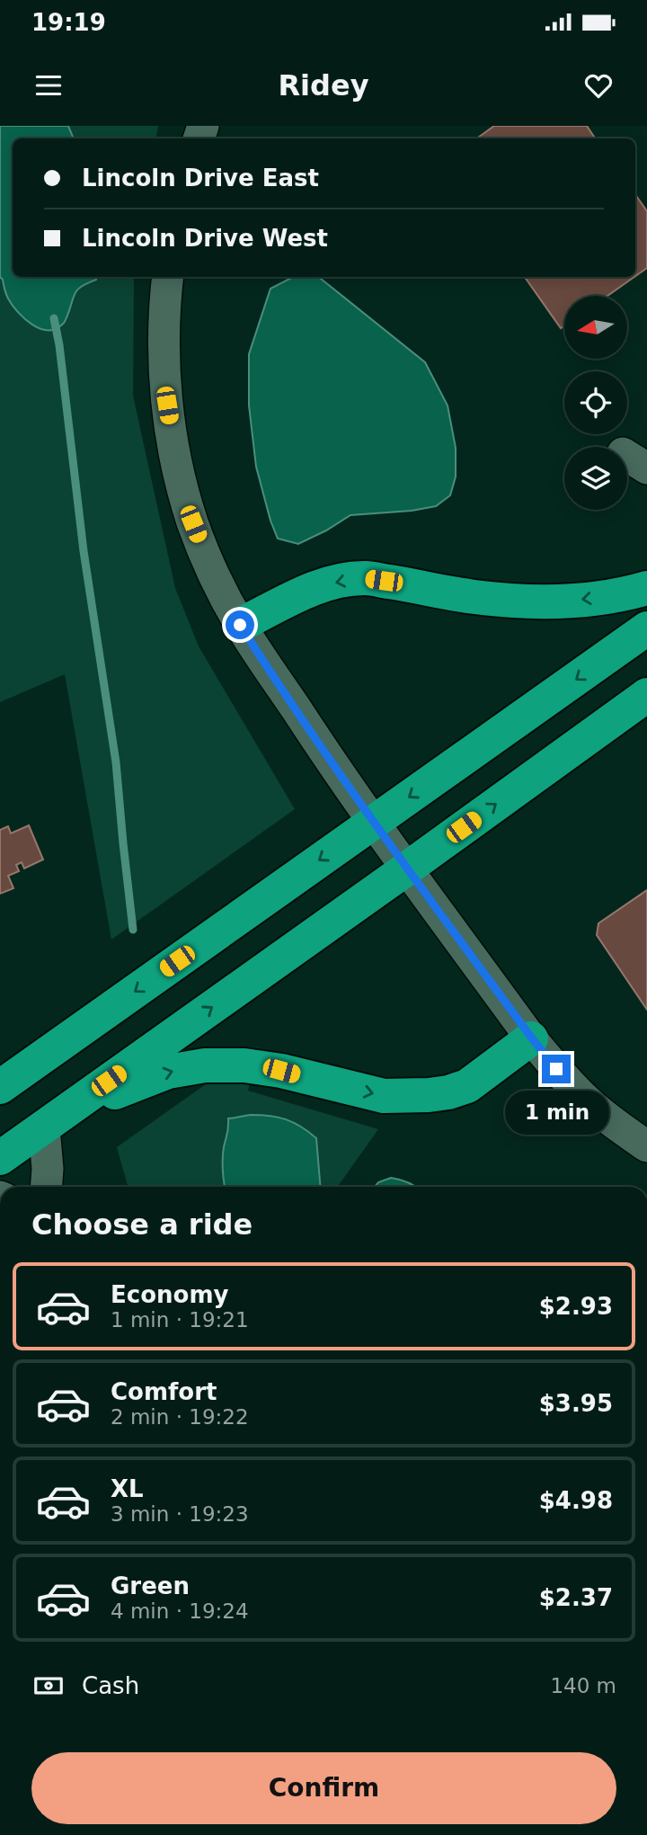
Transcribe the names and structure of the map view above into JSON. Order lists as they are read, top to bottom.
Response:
{
  "north": "left",
  "page": {
    "status": "19:19",
    "header": "Ridey",
    "banner": ["Lincoln Drive East", "Lincoln Drive West"],
    "bubble": "1 min",
    "heading": "Choose a ride",
    "list": [
      {
        "name": "Economy",
        "note": "1 min · 19:21",
        "value": "$2.93"
      },
      {
        "name": "Comfort",
        "note": "2 min · 19:22",
        "value": "$3.95"
      },
      {
        "name": "XL",
        "note": "3 min · 19:23",
        "value": "$4.98"
      },
      {
        "name": "Green",
        "note": "4 min · 19:24",
        "value": "$2.37"
      }
    ],
    "pay": ["Cash", "140 m"],
    "buttons": "Confirm"
  }
}
